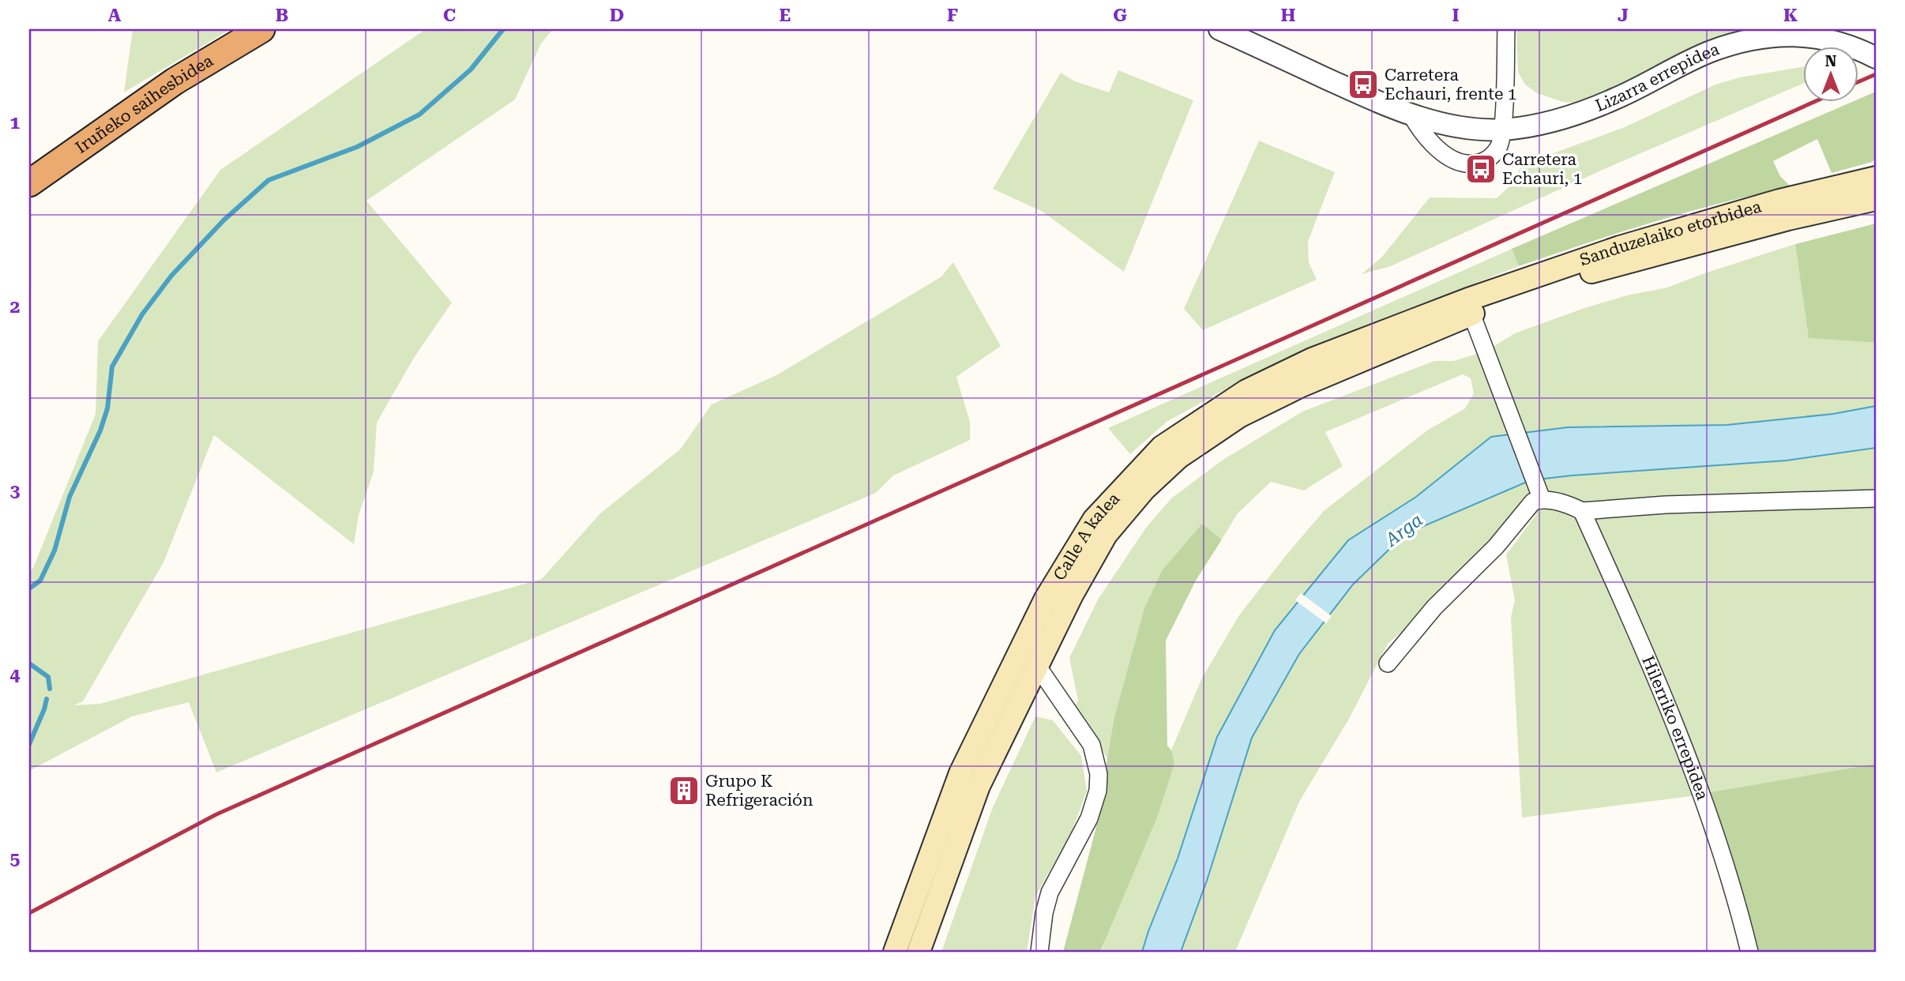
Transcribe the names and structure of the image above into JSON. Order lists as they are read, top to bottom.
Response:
{
  "streets": {
    "highway": ["Iruñeko saihesbidea"],
    "main road": ["Sanduzelaiko etorbidea", "Calle A kalea"],
    "street": ["Lizarra errepidea", "Hilerriko errepidea"]
  },
  "crossings": [
    ["Sanduzelaiko etorbidea", "Calle A kalea"]
  ],
  "water": ["Arga"],
  "places": {
    "bus stop": ["Carretera Echauri, frente 1", "Carretera Echauri, 1"],
    "building": ["Grupo K Refrigeración"]
  },
  "north": "top",
  "grid": {
    "columns": [
      "A",
      "B",
      "C",
      "D",
      "E",
      "F",
      "G",
      "H",
      "I",
      "J",
      "K"
    ],
    "rows": [
      "1",
      "2",
      "3",
      "4",
      "5"
    ]
  }
}
